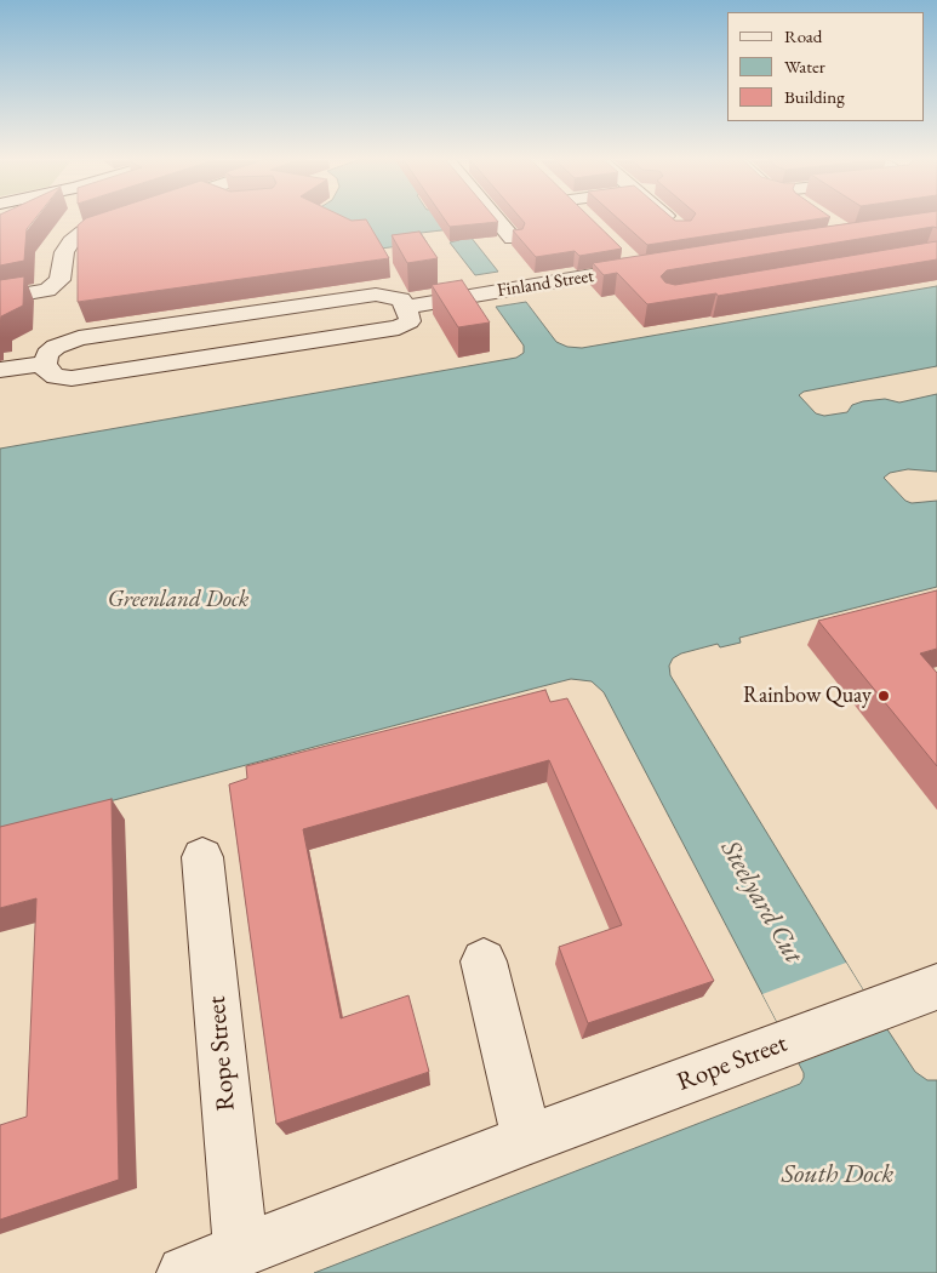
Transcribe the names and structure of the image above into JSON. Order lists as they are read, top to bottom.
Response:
{
  "streets": {
    "street": ["Finland Street", "Rope Street"]
  },
  "water": ["Greenland Dock", "Steelyard Cut", "South Dock"],
  "places": ["Rainbow Quay"],
  "legend": ["Road", "Water", "Building"]
}
